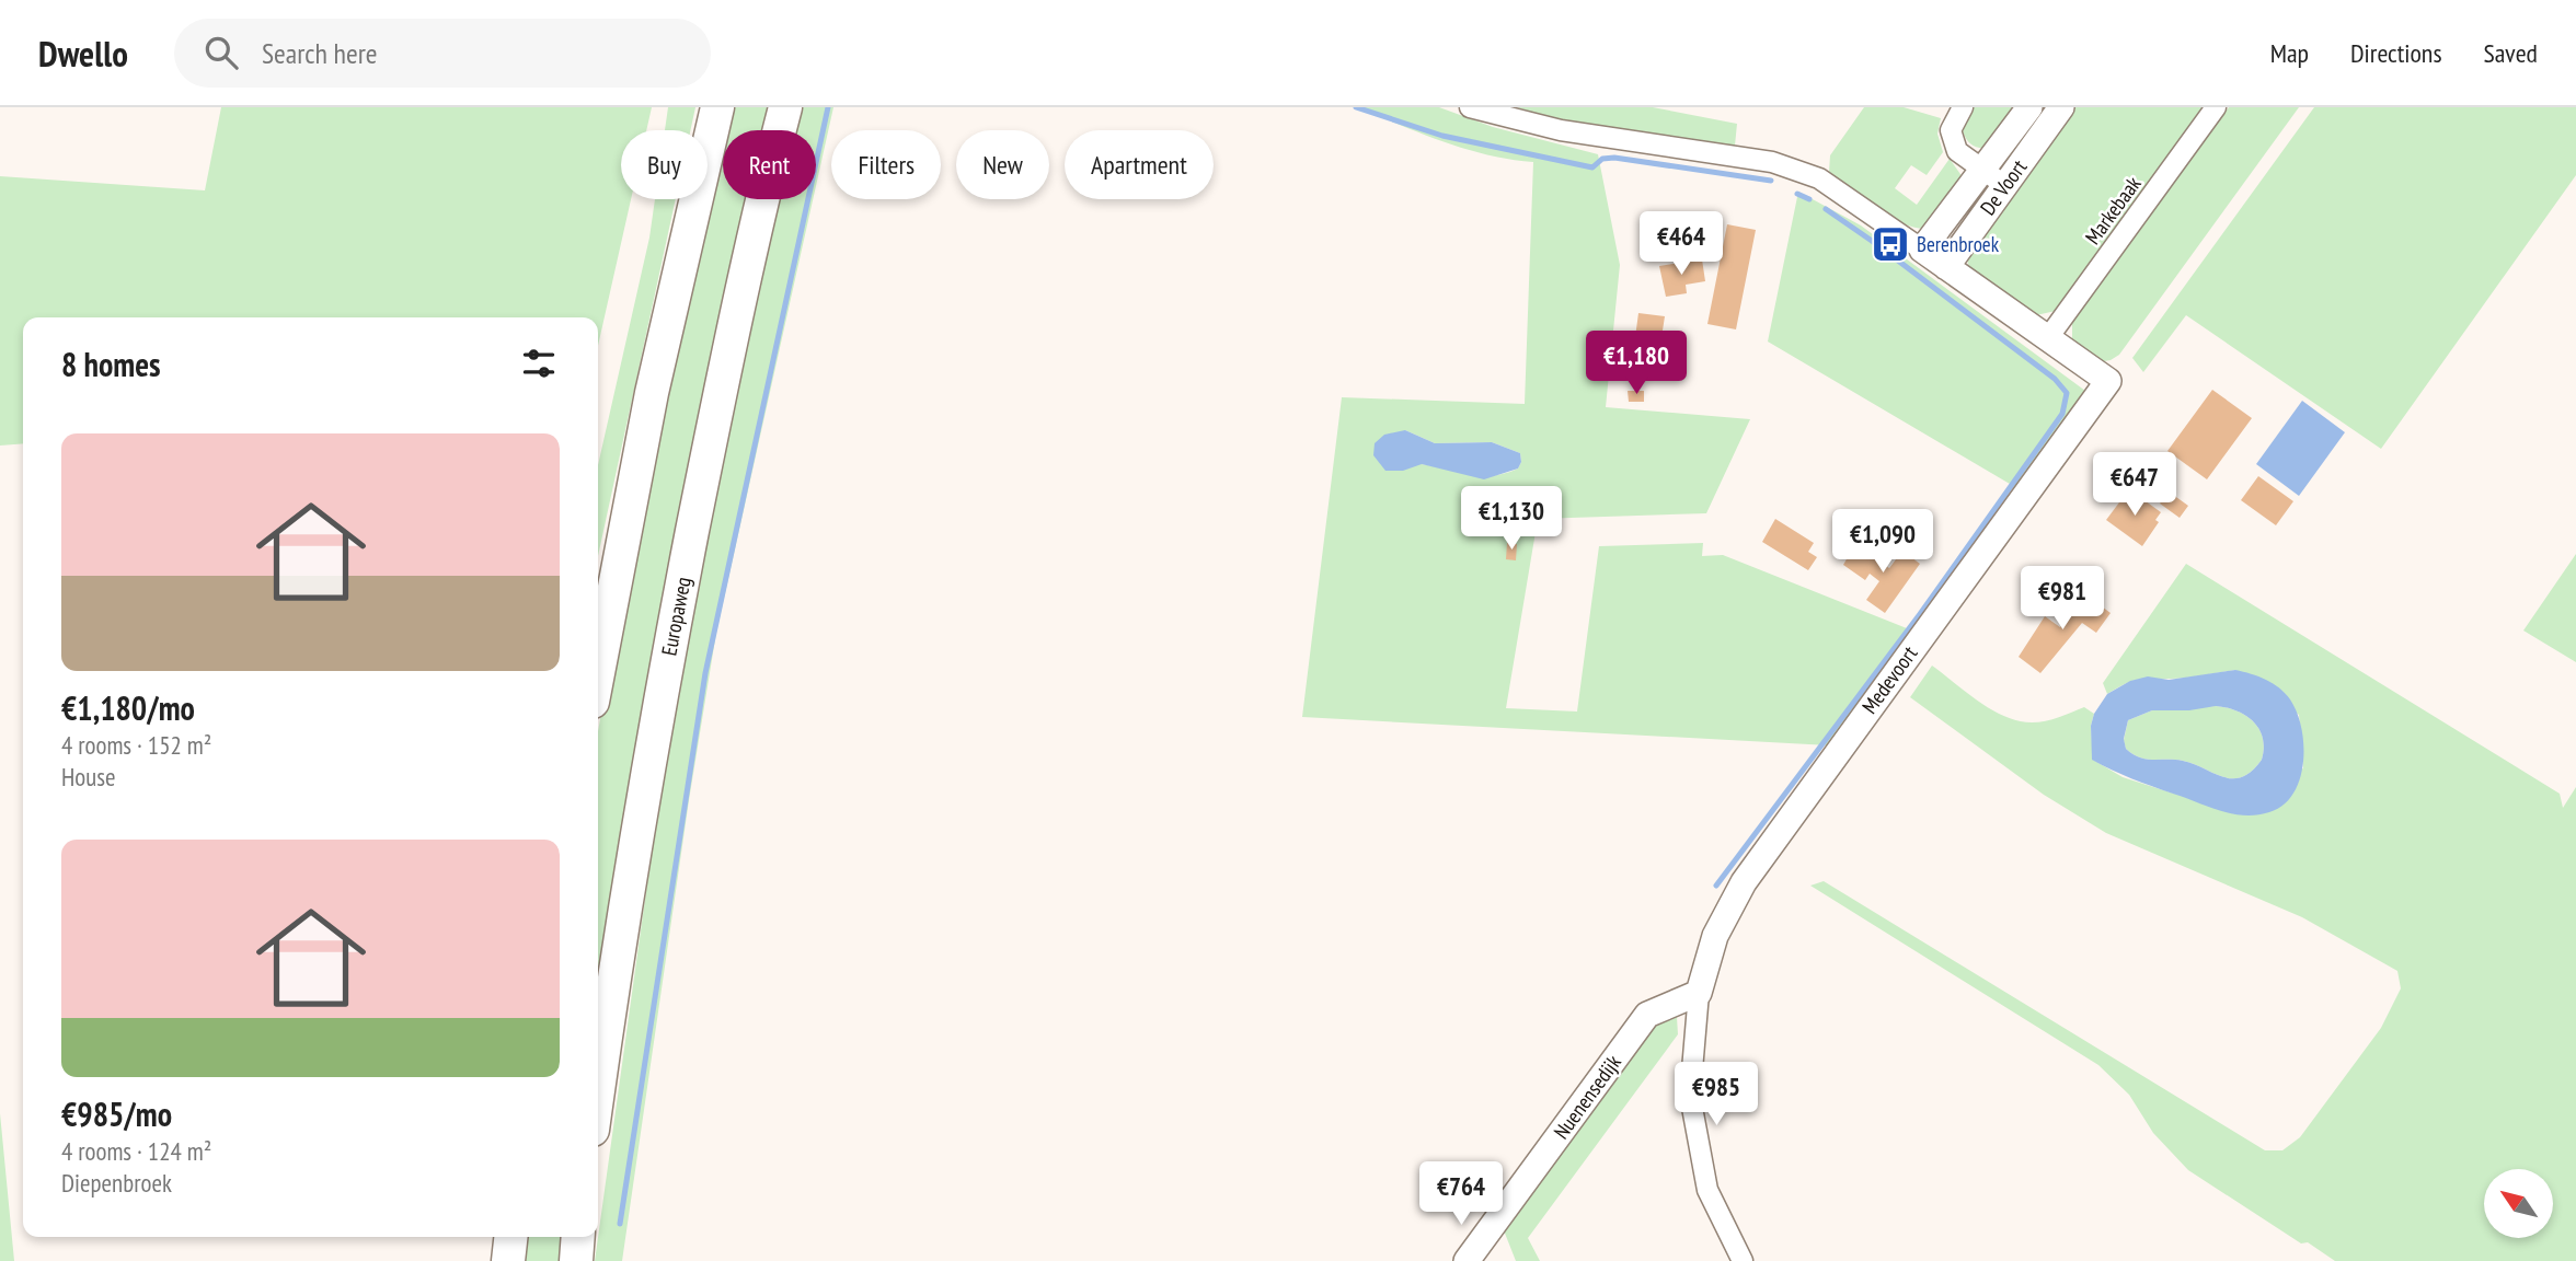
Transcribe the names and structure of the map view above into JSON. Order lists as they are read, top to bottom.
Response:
{
  "streets": {
    "highway": ["Europaweg"],
    "street": [
      "De Voort",
      "Markebaak",
      "Medevoort",
      "Nuenensedijk"
    ]
  },
  "crossings": [
    ["Markebaak", "Medevoort"],
    ["Medevoort", "Nuenensedijk"]
  ],
  "places": {
    "bus stop": ["Berenbroek"]
  },
  "north": "top left",
  "page": {
    "header": "Dwello",
    "search": "Search here",
    "nav": ["Map", "Directions", "Saved"],
    "chip": [
      "Buy",
      "Rent",
      "Filters",
      "New",
      "Apartment"
    ],
    "price": [
      "€464",
      "€1,180",
      "€647",
      "€1,130",
      "€1,090",
      "€981",
      "€985",
      "€764"
    ],
    "heading": "8 homes",
    "list": [
      {
        "name": "€1,180/mo",
        "note": "4 rooms · 152 m² · House"
      },
      {
        "name": "€985/mo",
        "note": "4 rooms · 124 m² · Diepenbroek"
      }
    ]
  }
}
